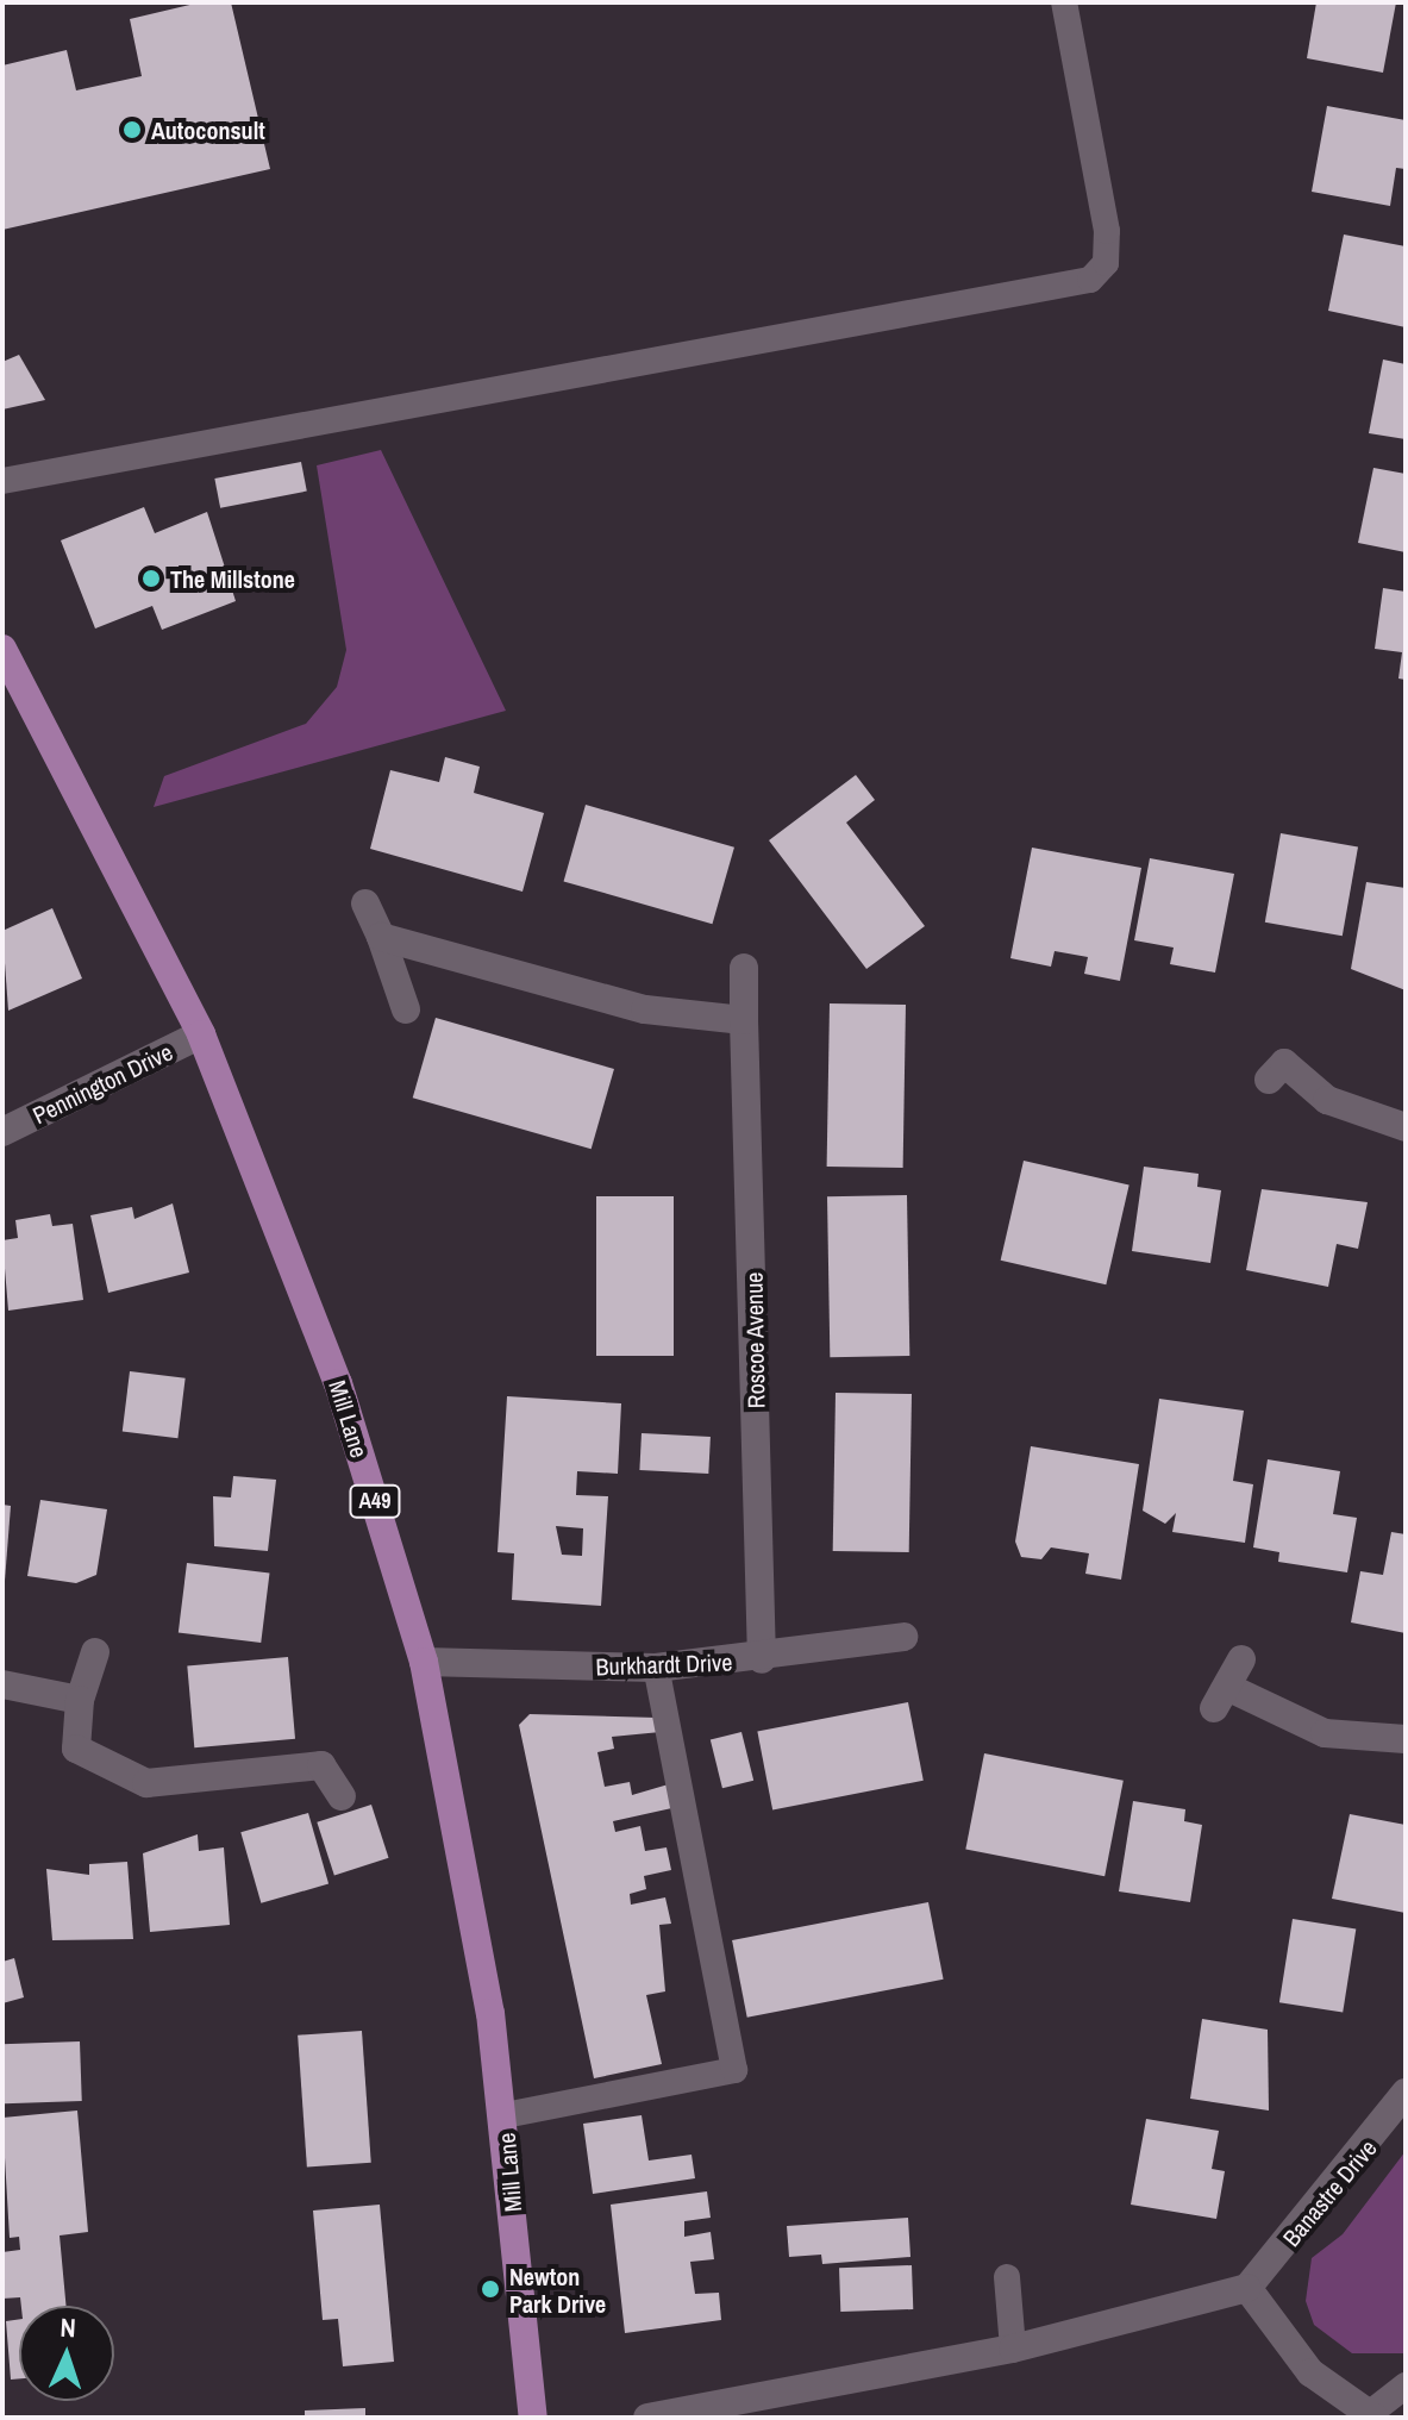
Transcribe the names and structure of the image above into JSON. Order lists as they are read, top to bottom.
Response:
{
  "streets": {
    "main road": ["Mill Lane", "A49"],
    "street": [
      "Pennington Drive",
      "Roscoe Avenue",
      "Burkhardt Drive",
      "Banastre Drive"
    ]
  },
  "crossings": [
    ["Pennington Drive", "Mill Lane"],
    ["Roscoe Avenue", "Burkhardt Drive"],
    ["Mill Lane", "Burkhardt Drive"]
  ],
  "places": ["Autoconsult", "The Millstone", "Newton Park Drive"],
  "north": "top"
}
